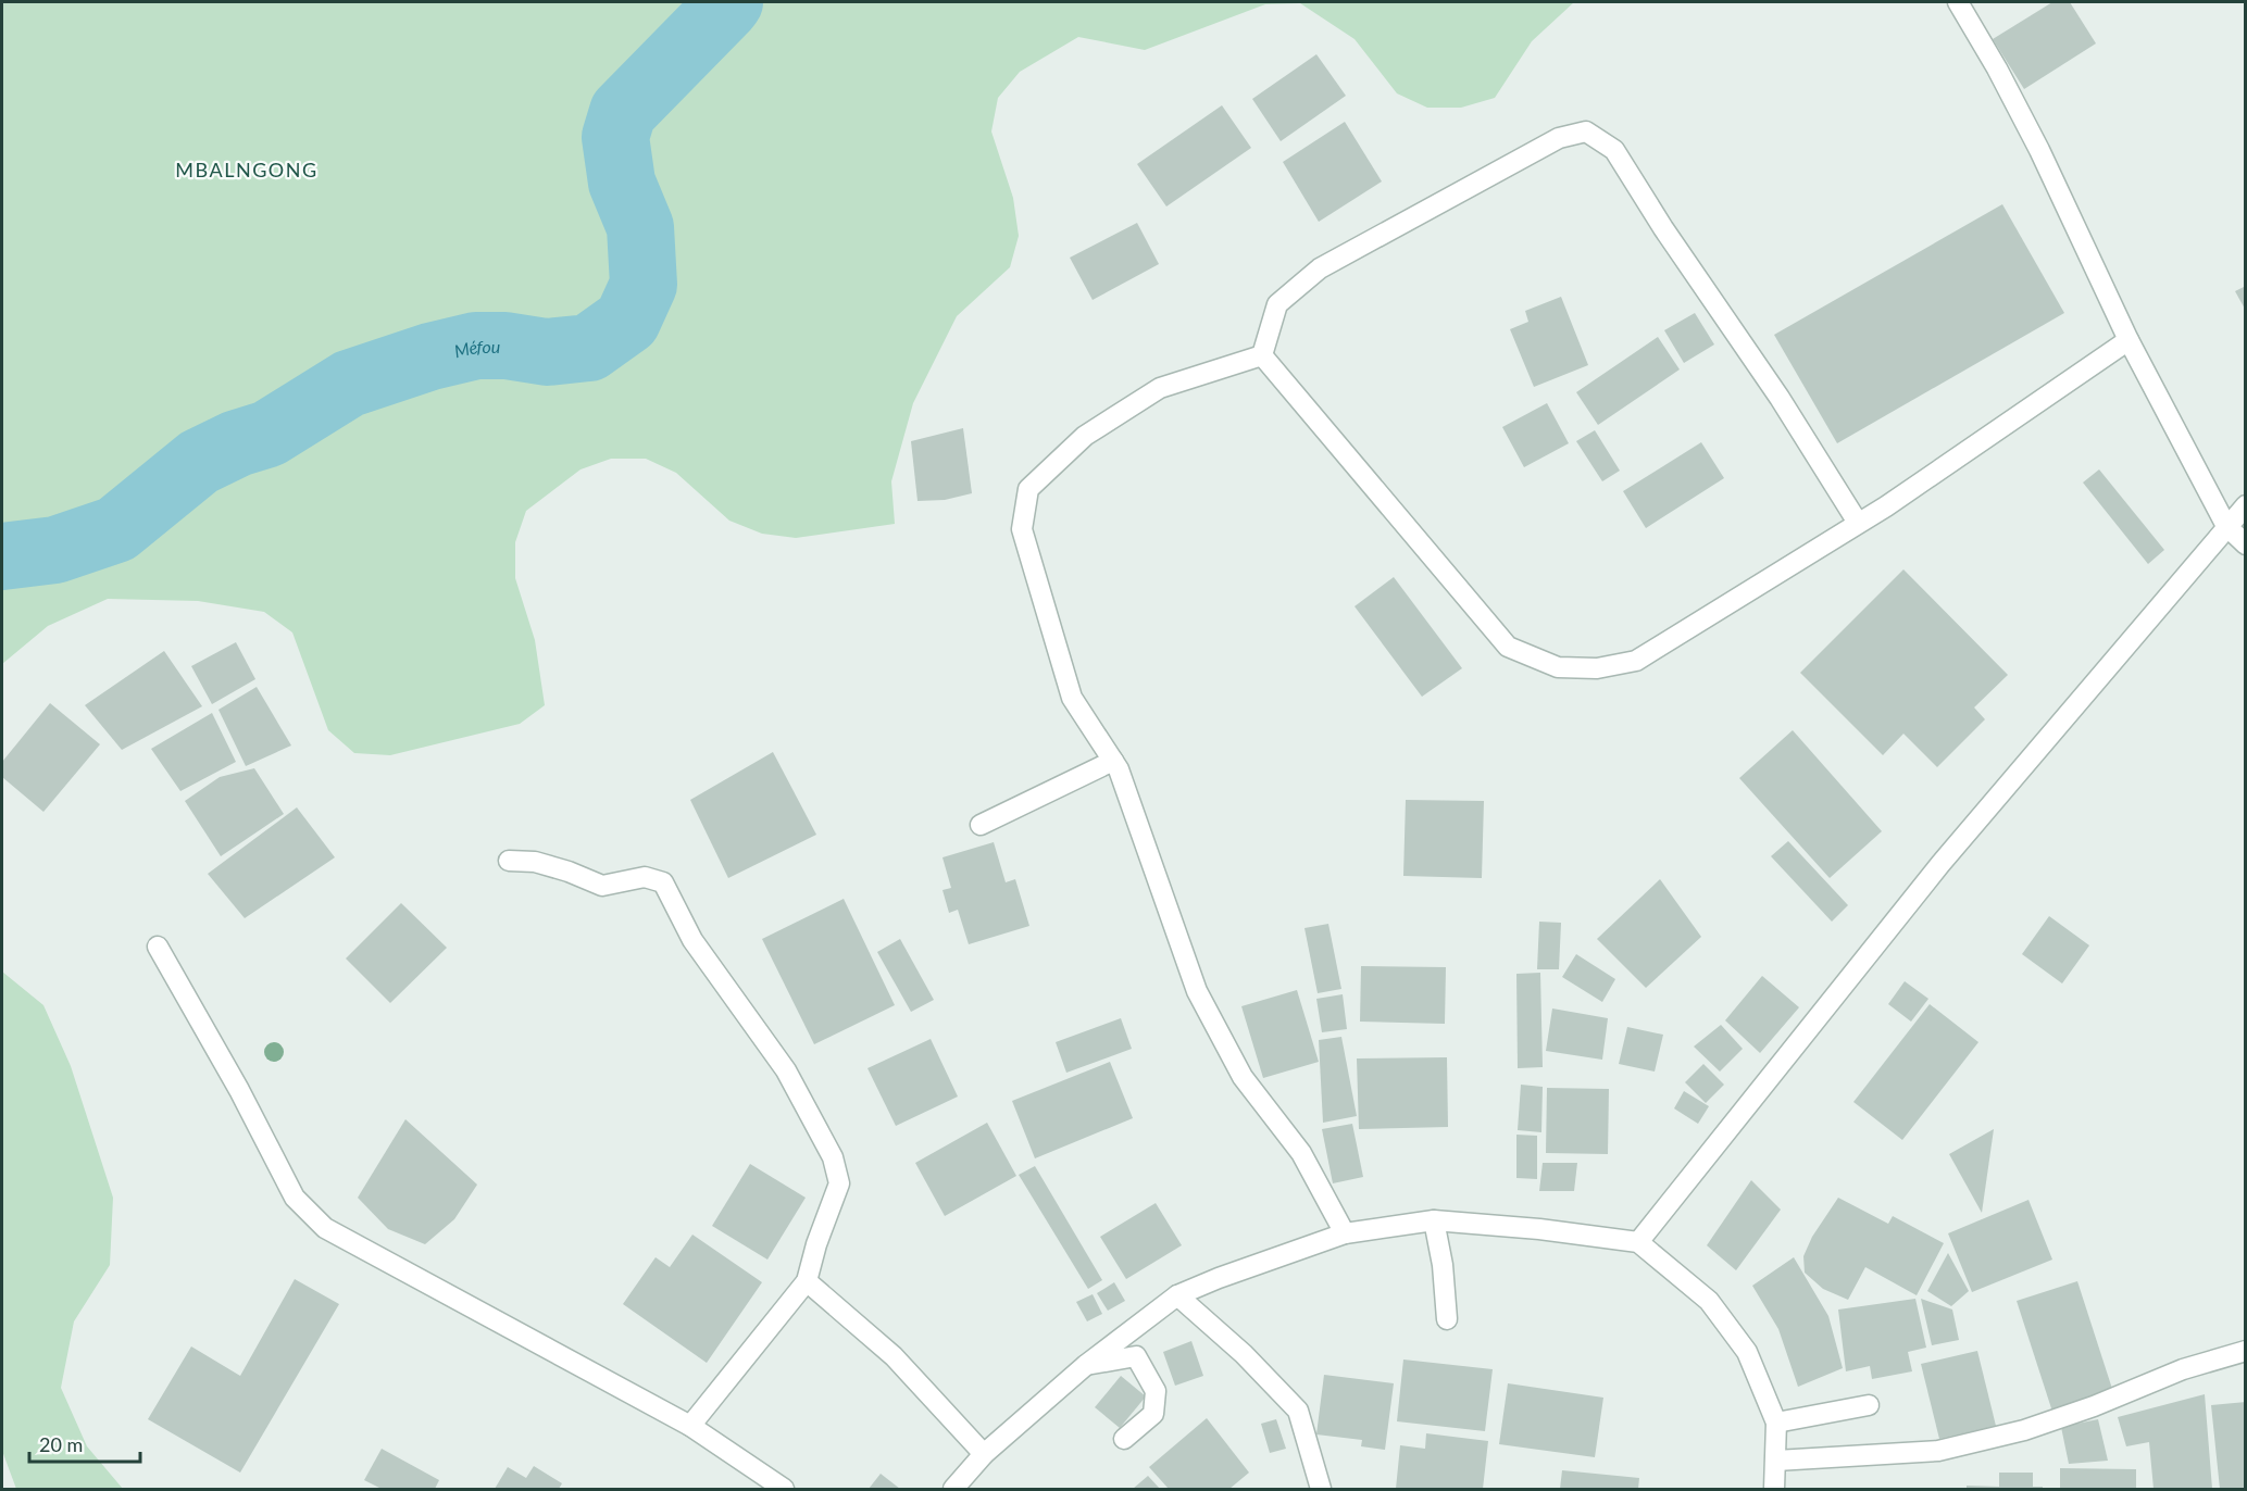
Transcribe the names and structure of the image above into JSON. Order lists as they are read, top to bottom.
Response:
{
  "districts": ["MBALNGONG"],
  "water": ["Méfou"],
  "scale_bar": "20 m"
}
